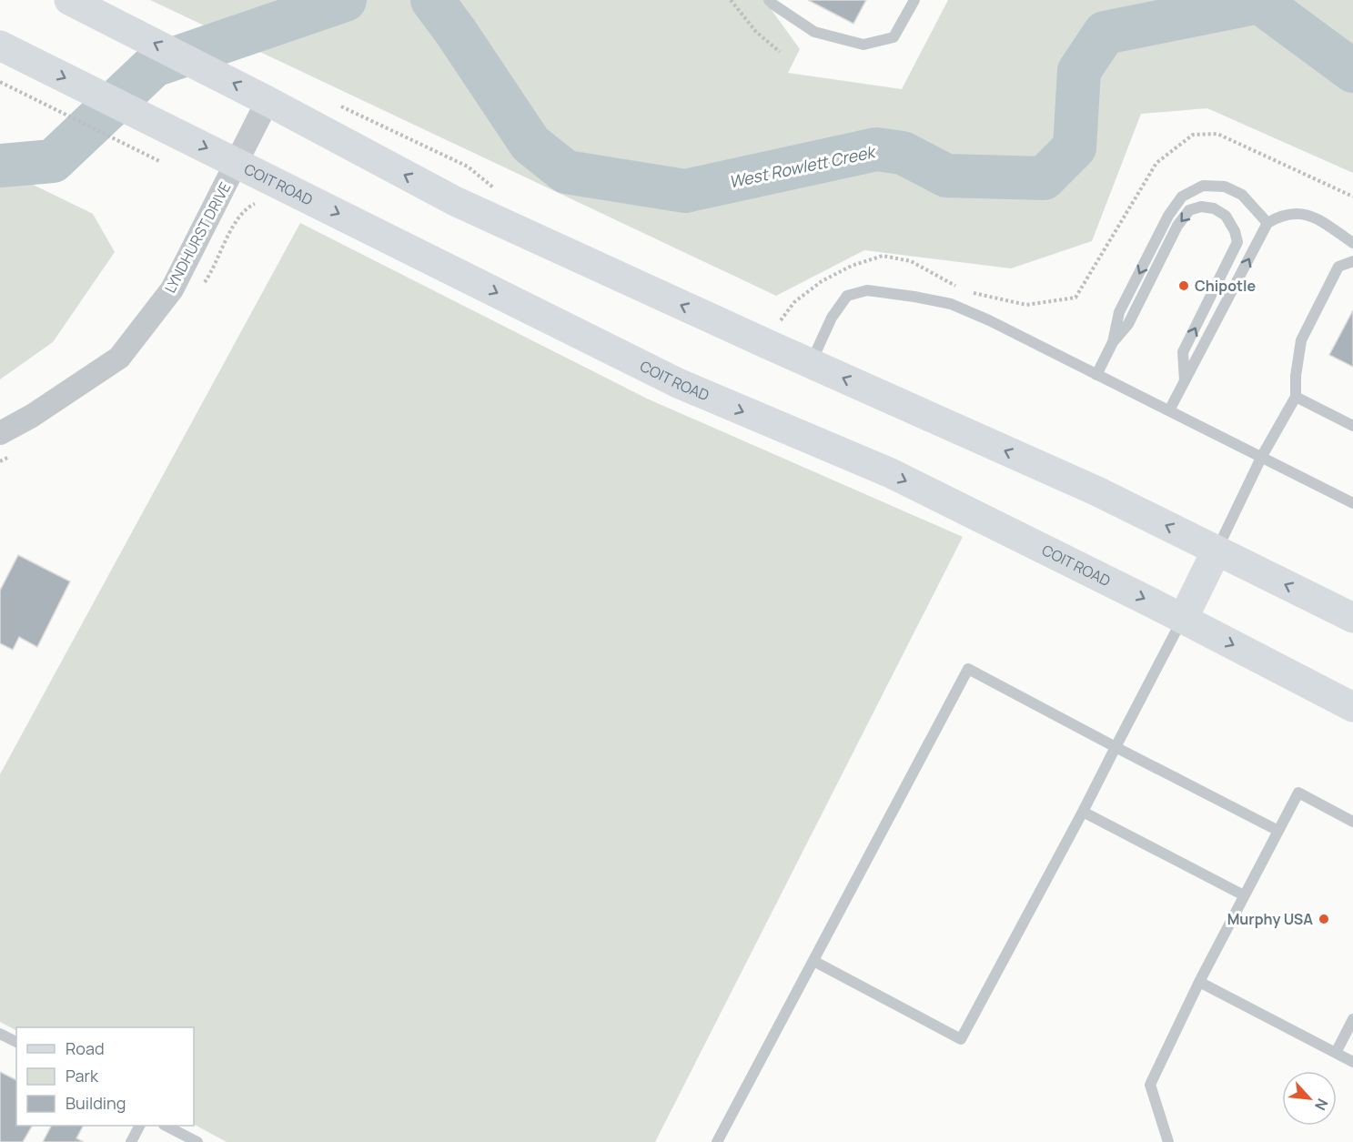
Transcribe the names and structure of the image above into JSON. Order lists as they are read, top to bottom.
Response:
{
  "streets": {
    "main road": ["COIT ROAD"],
    "street": ["LYNDHURST DRIVE"]
  },
  "crossings": [
    ["COIT ROAD", "LYNDHURST DRIVE"]
  ],
  "water": ["West Rowlett Creek"],
  "places": ["Chipotle", "Murphy USA"],
  "legend": ["Road", "Park", "Building"],
  "north": "bottom right"
}
